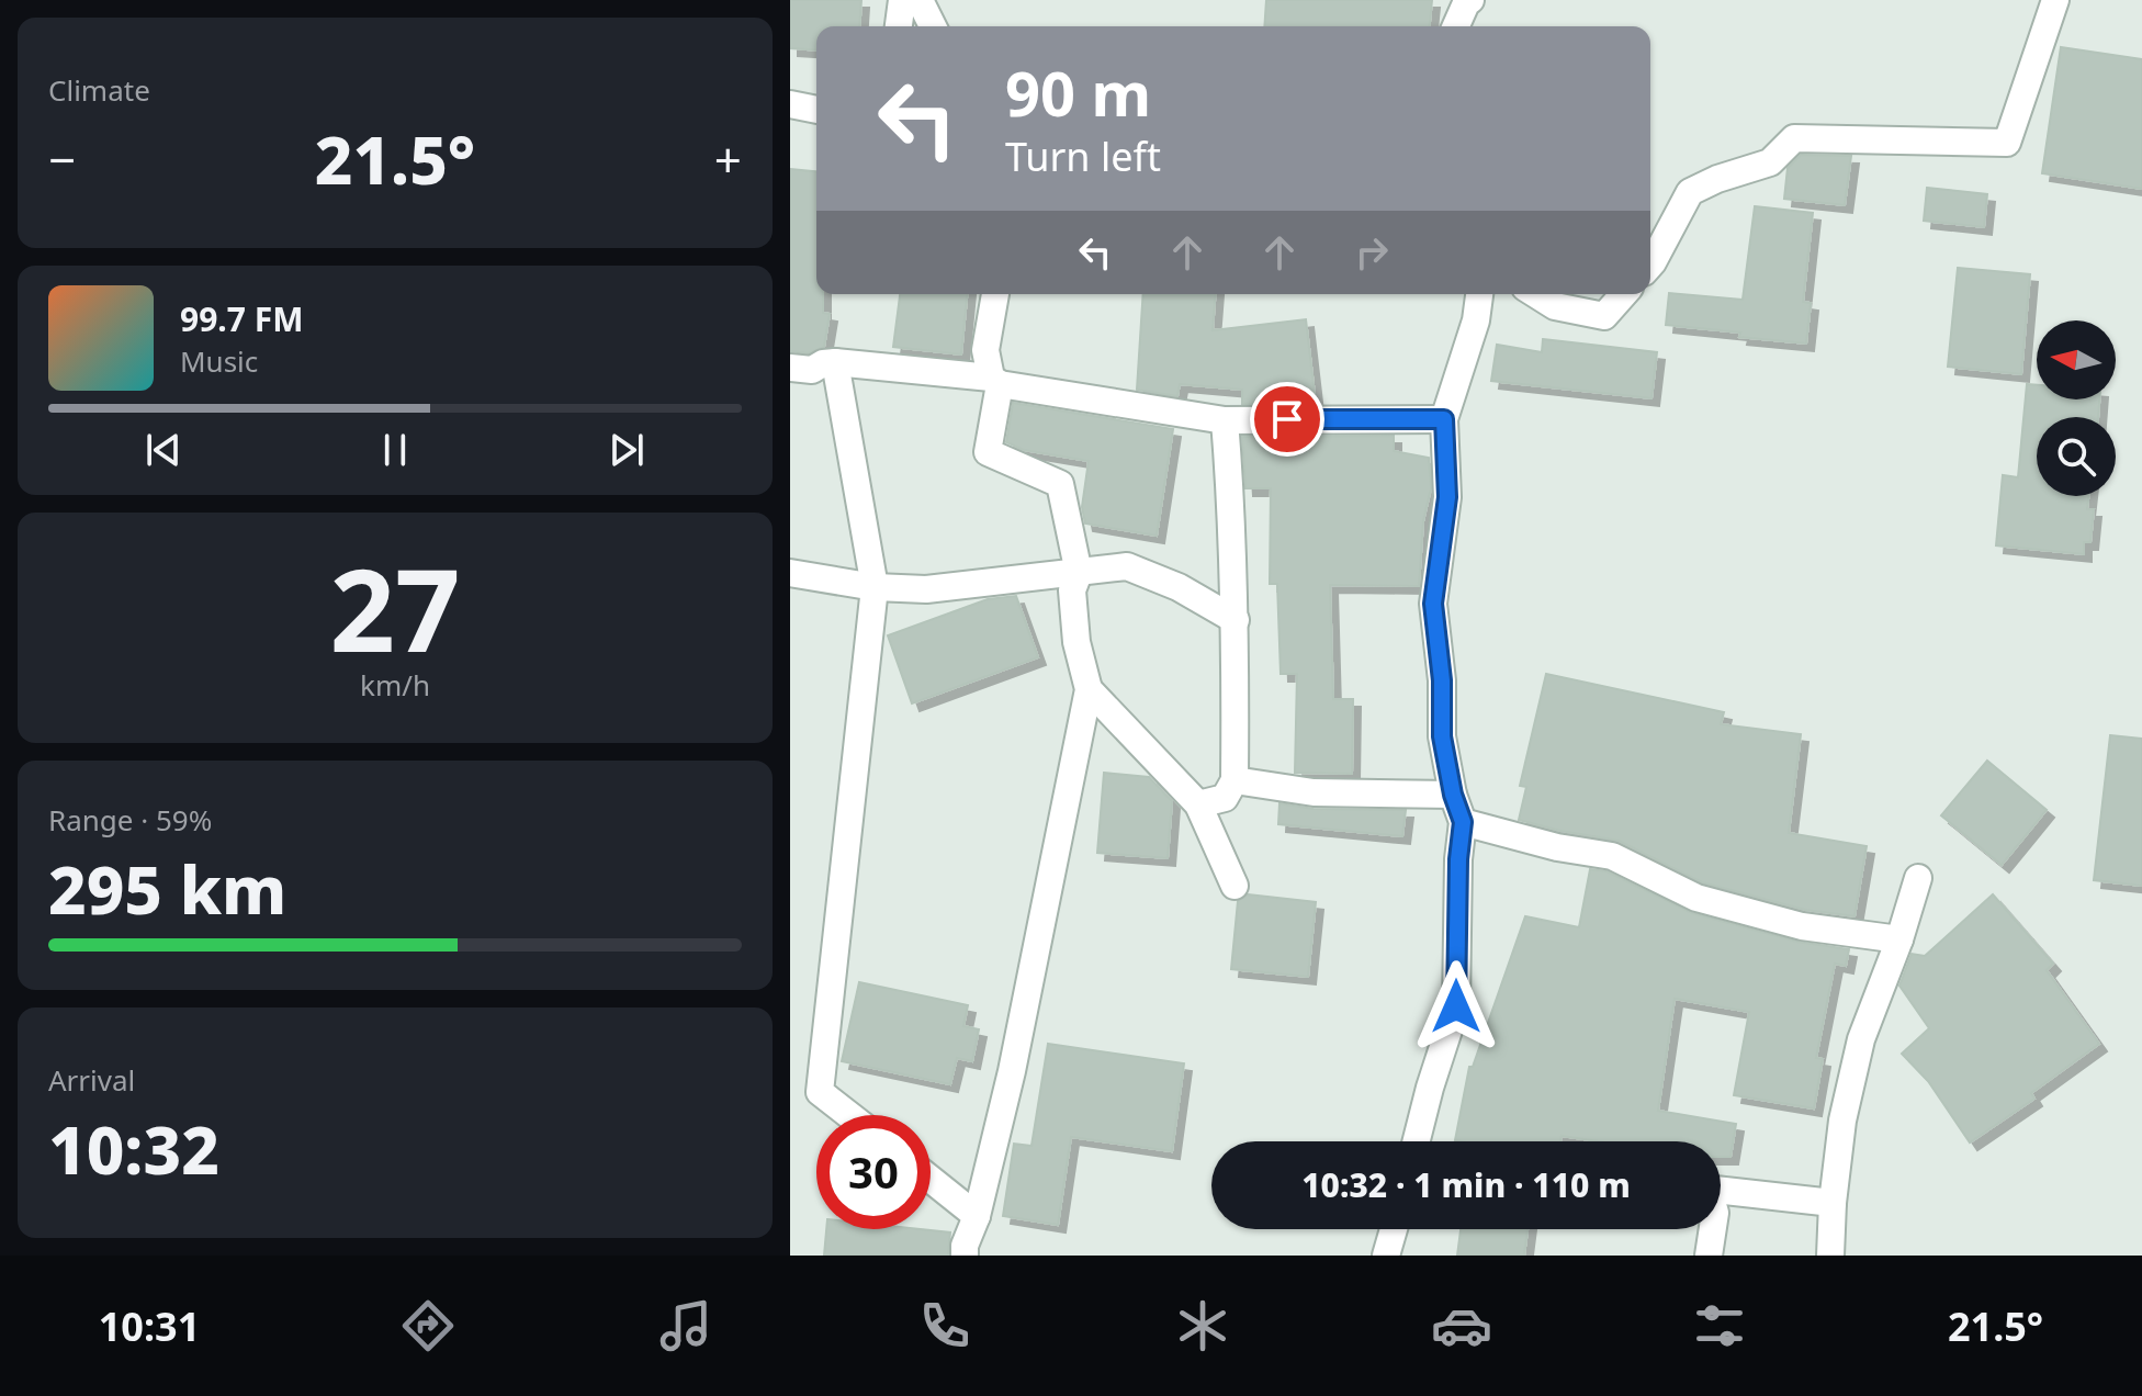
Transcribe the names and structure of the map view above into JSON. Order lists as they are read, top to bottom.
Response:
{
  "north": "left",
  "page": {
    "tile": [
      "Climate",
      ["27", "km/h"],
      ["Range · 59%", "295 km"],
      ["Arrival", "10:32"]
    ],
    "turn": ["90 m", "Turn left"],
    "heat": ["−", "21.5°", "+"],
    "song": ["99.7 FM", "Music"],
    "limit": "30",
    "trip": "10:32 · 1 min · 110 m",
    "tabs": ["10:31", "21.5°"]
  }
}
